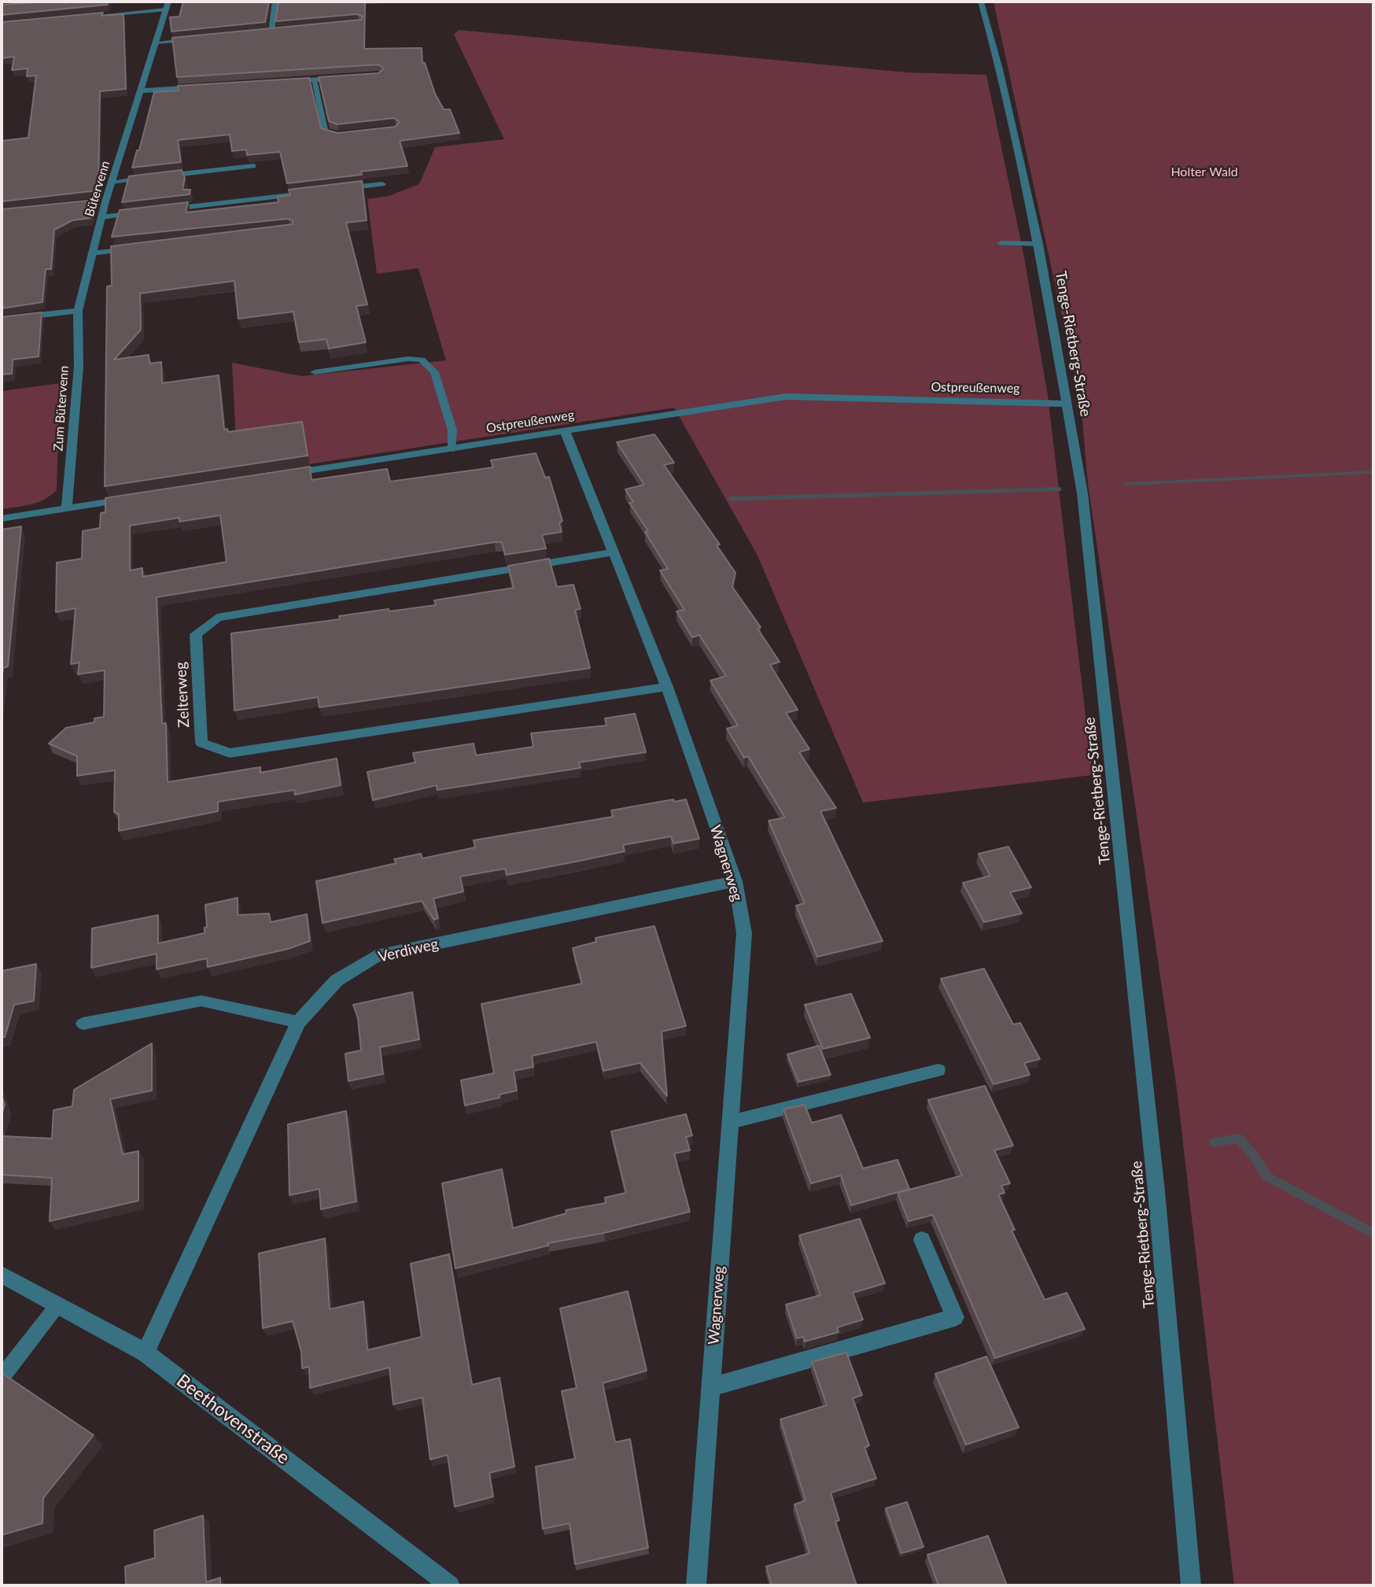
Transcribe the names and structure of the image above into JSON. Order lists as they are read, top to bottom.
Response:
{
  "streets": {
    "street": [
      "Bütervenn",
      "Tenge-Rietberg-Straße",
      "Ostpreußenweg",
      "Zum Bütervenn",
      "Zelterweg",
      "Wagnerweg",
      "Verdiweg",
      "Beethovenstraße"
    ]
  },
  "crossings": [
    ["Bütervenn", "Zum Bütervenn"],
    ["Tenge-Rietberg-Straße", "Ostpreußenweg"],
    ["Ostpreußenweg", "Wagnerweg"],
    ["Zelterweg", "Wagnerweg"],
    ["Wagnerweg", "Verdiweg"],
    ["Verdiweg", "Beethovenstraße"]
  ],
  "parks": ["Holter Wald"]
}
